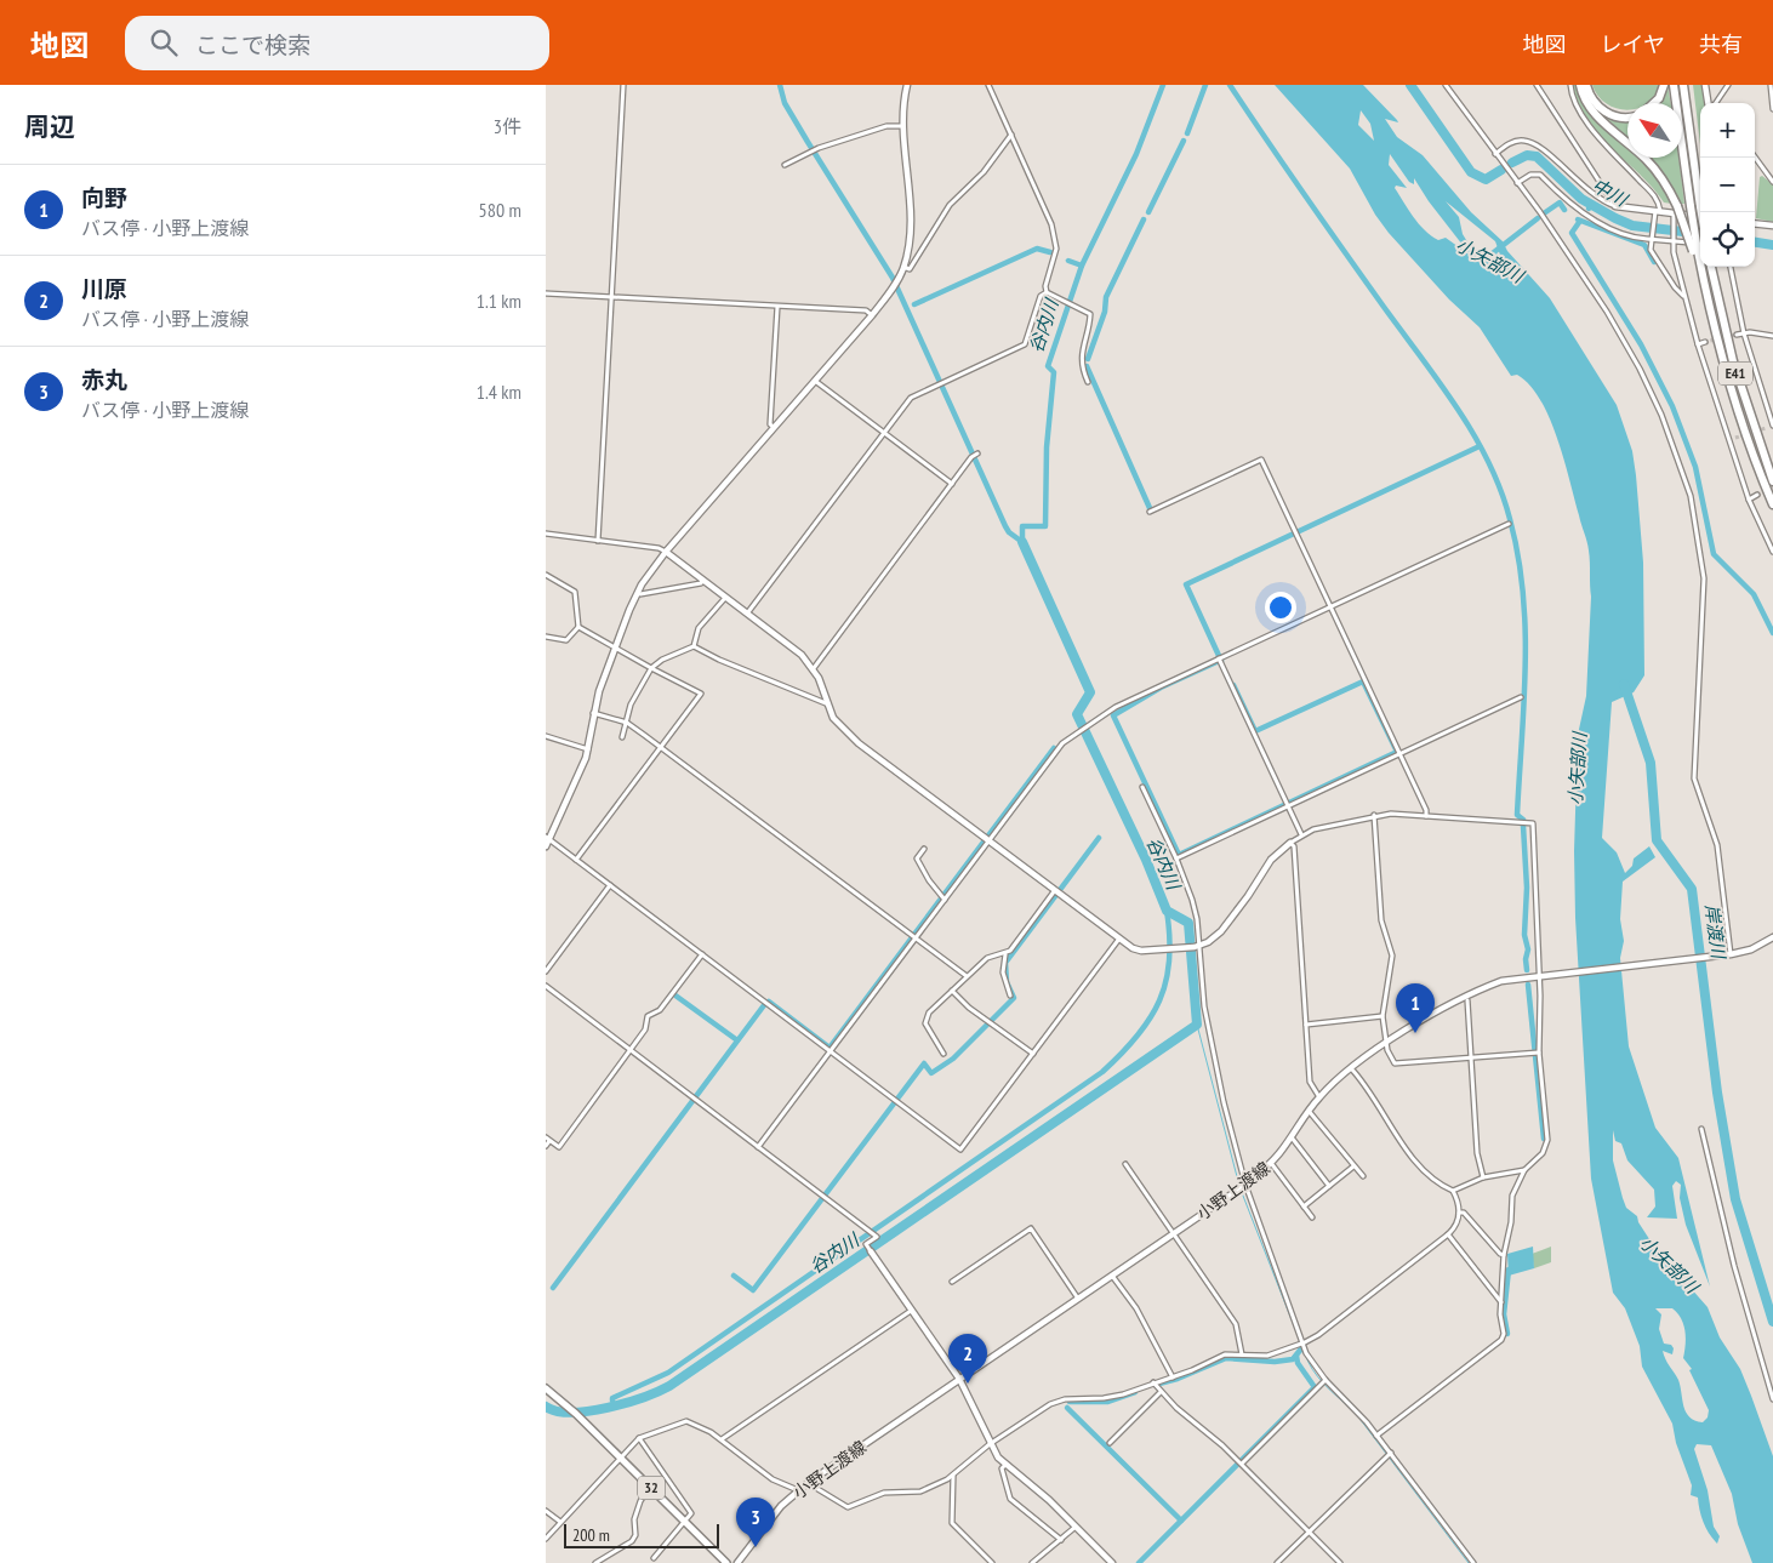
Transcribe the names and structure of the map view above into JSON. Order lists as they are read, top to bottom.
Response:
{
  "streets": {
    "highway": ["E41"],
    "main road": ["32"],
    "street": ["小野上渡線"]
  },
  "water": [
    "中川",
    "小矢部川",
    "谷内川",
    "岸渡川"
  ],
  "scale_bar": "200 m",
  "north": "top left",
  "page": {
    "header": "地図",
    "search": "ここで検索",
    "nav": ["地図", "レイヤ", "共有"],
    "heading": ["周辺", "3件"],
    "map_buttons": ["+", "−"],
    "list": [
      {
        "mark": "1",
        "name": "向野",
        "note": "バス停 · 小野上渡線",
        "value": "580 m"
      },
      {
        "mark": "2",
        "name": "川原",
        "note": "バス停 · 小野上渡線",
        "value": "1.1 km"
      },
      {
        "mark": "3",
        "name": "赤丸",
        "note": "バス停 · 小野上渡線",
        "value": "1.4 km"
      }
    ],
    "pins": ["1", "2", "3"],
    "scale": "200 m"
  }
}
